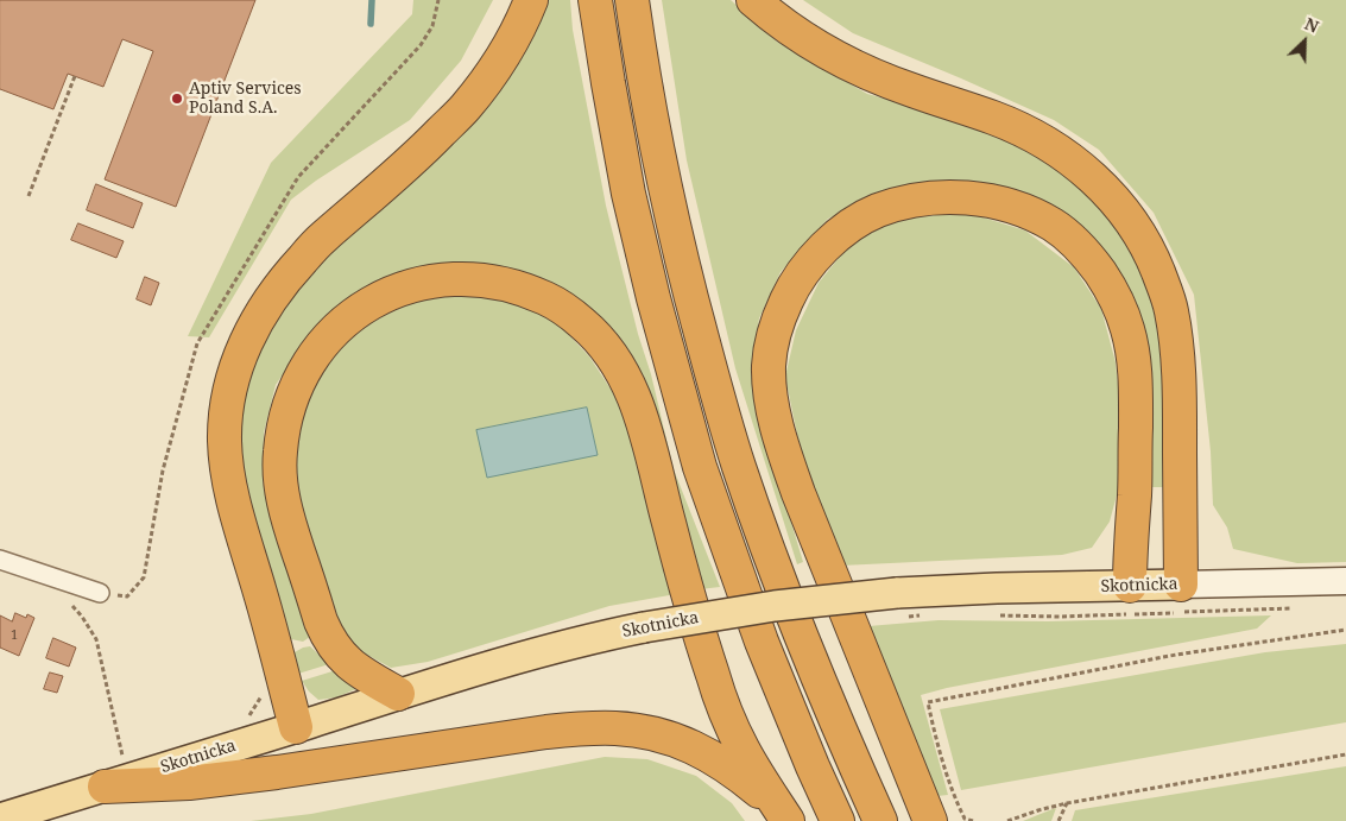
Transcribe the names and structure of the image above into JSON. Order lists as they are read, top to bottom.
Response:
{
  "streets": {
    "main road": ["Skotnicka"]
  },
  "places": ["Aptiv Services Poland S.A."],
  "house_numbers": ["1"],
  "north": "top right"
}
